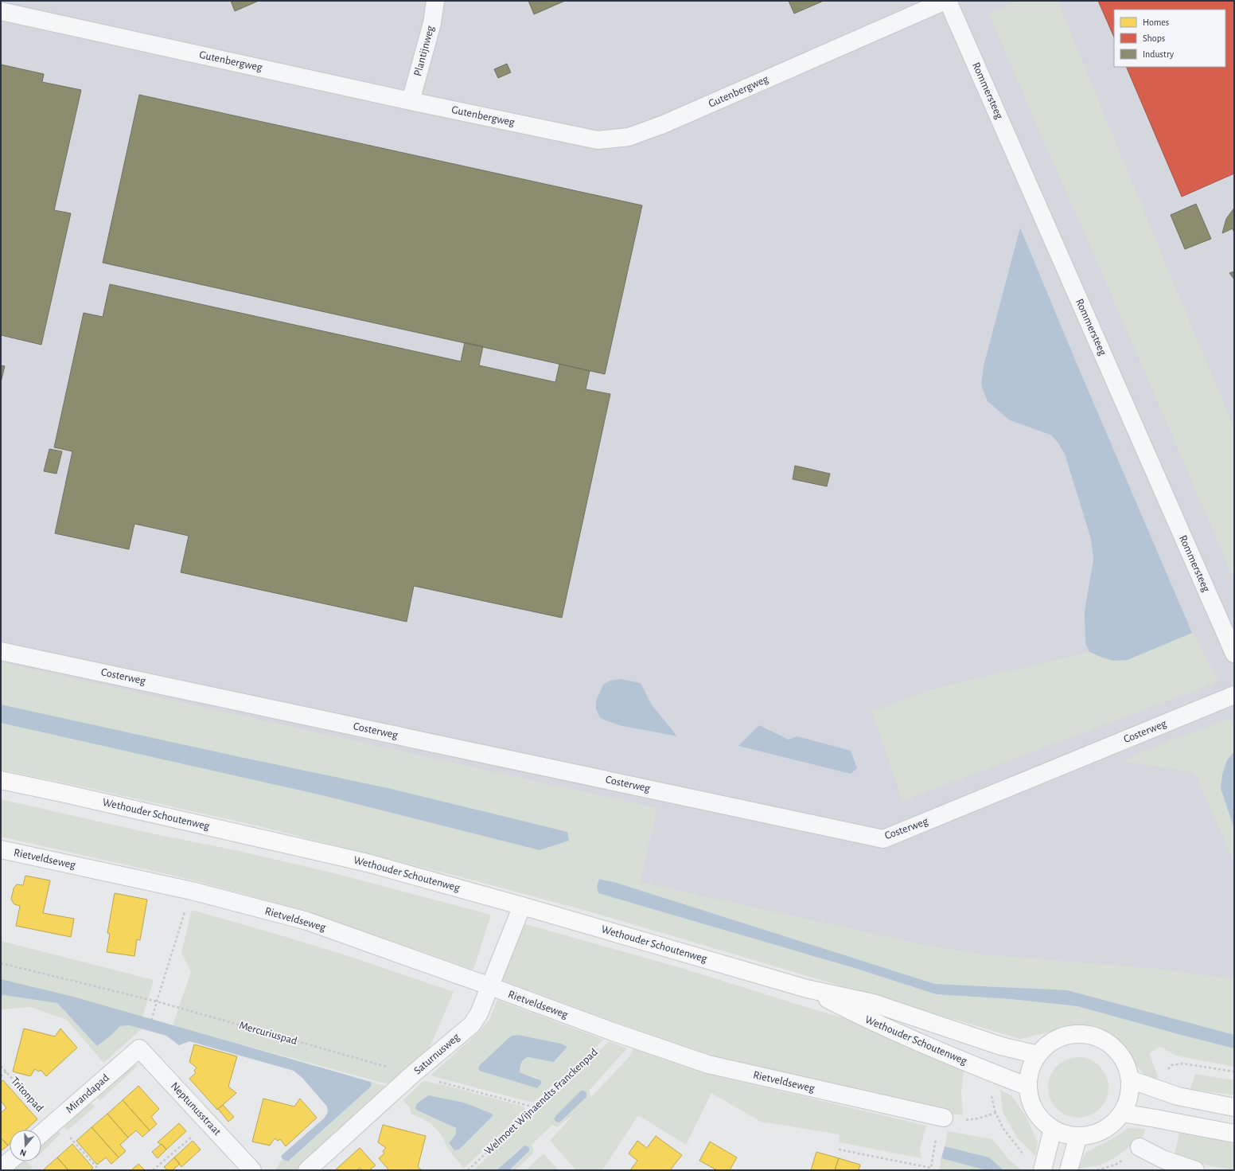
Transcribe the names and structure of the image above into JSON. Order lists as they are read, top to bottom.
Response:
{
  "streets": {
    "street": [
      "Plantijnweg",
      "Gutenbergweg",
      "Rommersteeg",
      "Costerweg",
      "Wethouder Schoutenweg",
      "Rietveldseweg",
      "Saturnusweg",
      "Mirandapad",
      "Neptunusstraat"
    ],
    "path": ["Mercuriuspad", "Tritonpad", "Welmoet Wijnaendts Franckenpad"]
  },
  "crossings": [
    ["Plantijnweg", "Gutenbergweg"],
    ["Gutenbergweg", "Rommersteeg"],
    ["Wethouder Schoutenweg", "Saturnusweg"],
    ["Rietveldseweg", "Saturnusweg"],
    ["Rietveldseweg", "Welmoet Wijnaendts Franckenpad"],
    ["Mercuriuspad", "Saturnusweg"],
    ["Mercuriuspad", "Welmoet Wijnaendts Franckenpad"],
    ["Mirandapad", "Tritonpad"],
    ["Mirandapad", "Neptunusstraat"]
  ],
  "legend": ["Homes", "Shops", "Industry"],
  "north": "bottom"
}
